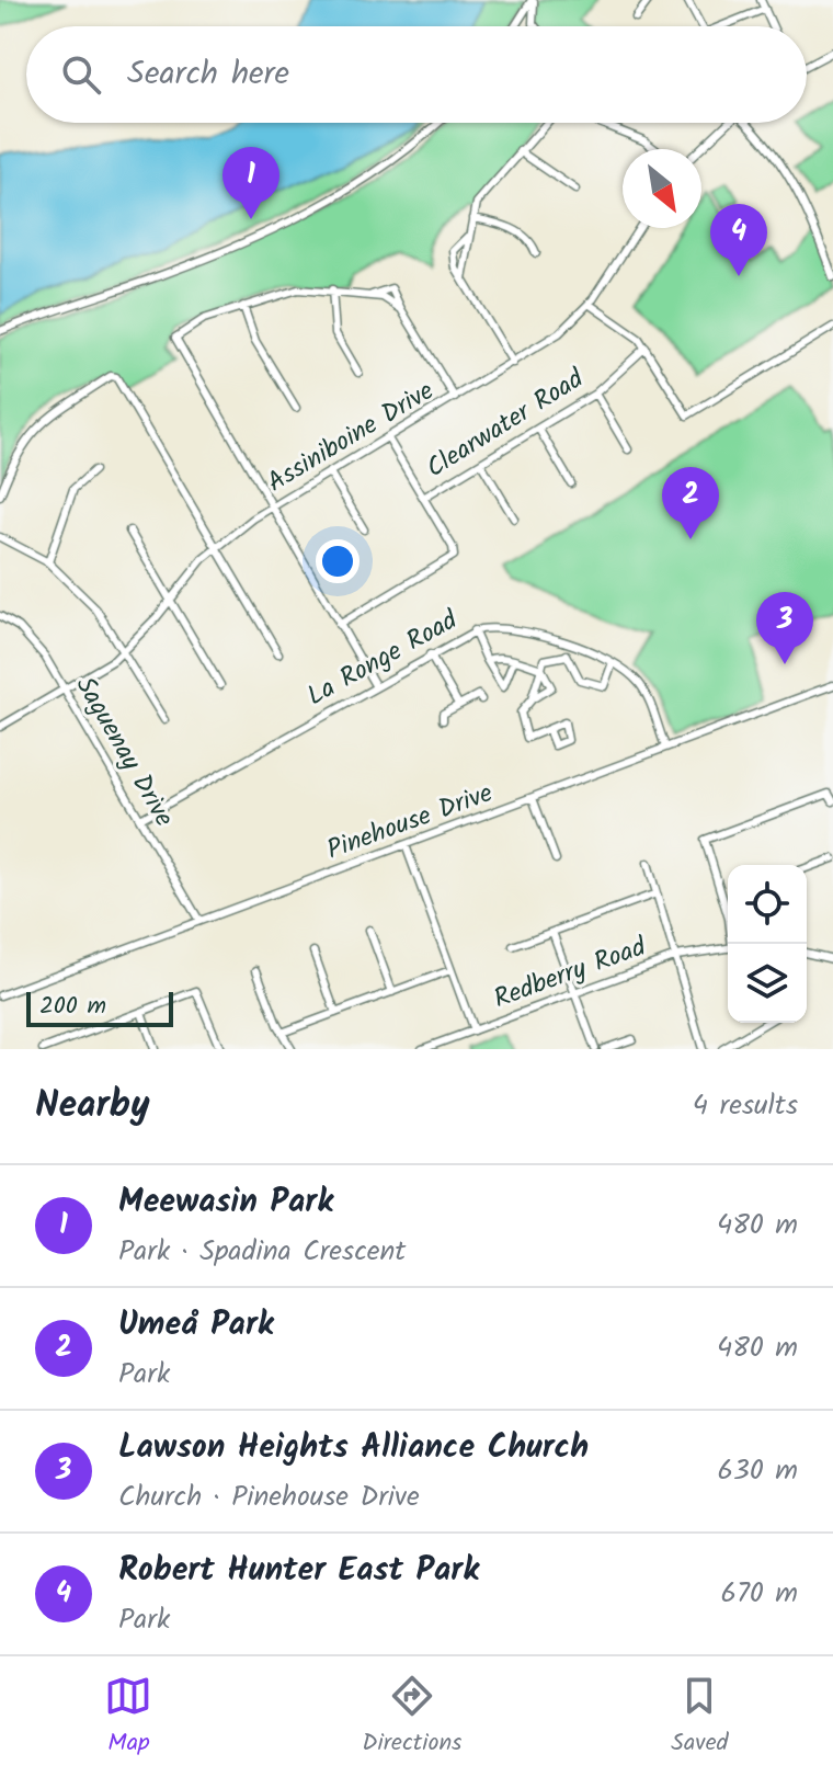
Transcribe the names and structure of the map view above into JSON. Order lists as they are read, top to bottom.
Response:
{
  "streets": {
    "street": [
      "Clearwater Road",
      "Assiniboine Drive",
      "La Ronge Road",
      "Saguenay Drive",
      "Pinehouse Drive",
      "Redberry Road"
    ]
  },
  "crossings": [
    ["Assiniboine Drive", "Saguenay Drive"],
    ["La Ronge Road", "Saguenay Drive"],
    ["La Ronge Road", "Pinehouse Drive"],
    ["Saguenay Drive", "Pinehouse Drive"]
  ],
  "scale_bar": "200 m",
  "north": "bottom right",
  "page": {
    "search": "Search here",
    "pins": [
      "1",
      "4",
      "2",
      "3"
    ],
    "scale": "200 m",
    "heading": ["Nearby", "4 results"],
    "list": [
      {
        "mark": "1",
        "name": "Meewasin Park",
        "note": "Park · Spadina Crescent",
        "value": "480 m"
      },
      {
        "mark": "2",
        "name": "Umeå Park",
        "note": "Park",
        "value": "480 m"
      },
      {
        "mark": "3",
        "name": "Lawson Heights Alliance Church",
        "note": "Church · Pinehouse Drive",
        "value": "630 m"
      },
      {
        "mark": "4",
        "name": "Robert Hunter East Park",
        "note": "Park",
        "value": "670 m"
      }
    ],
    "nav": ["Map", "Directions", "Saved"]
  }
}
